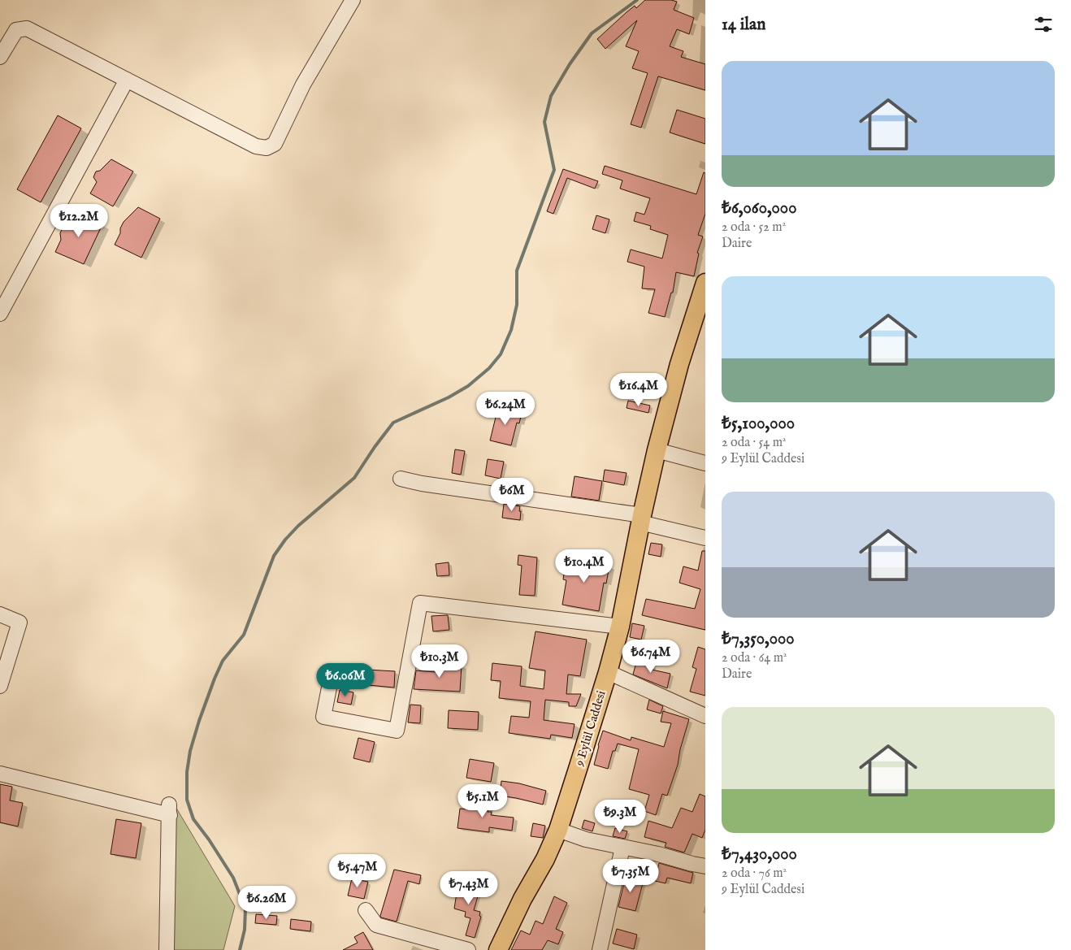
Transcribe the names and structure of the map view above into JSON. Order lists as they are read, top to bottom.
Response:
{
  "streets": {
    "main road": ["9 Eylül Caddesi"]
  },
  "page": {
    "heading": "14 ilan",
    "list": [
      {
        "name": "₺6,060,000",
        "note": "2 oda · 52 m² · Daire"
      },
      {
        "name": "₺5,100,000",
        "note": "2 oda · 54 m² · 9 Eylül Caddesi"
      },
      {
        "name": "₺7,350,000",
        "note": "2 oda · 64 m² · Daire"
      },
      {
        "name": "₺7,430,000",
        "note": "2 oda · 76 m² · 9 Eylül Caddesi"
      }
    ],
    "price": [
      "₺12.2M",
      "₺16.4M",
      "₺6.24M",
      "₺6M",
      "₺10.4M",
      "₺6.74M",
      "₺10.3M",
      "₺6.06M",
      "₺5.1M",
      "₺9.3M",
      "₺5.47M",
      "₺7.35M",
      "₺7.43M",
      "₺6.26M"
    ]
  }
}
